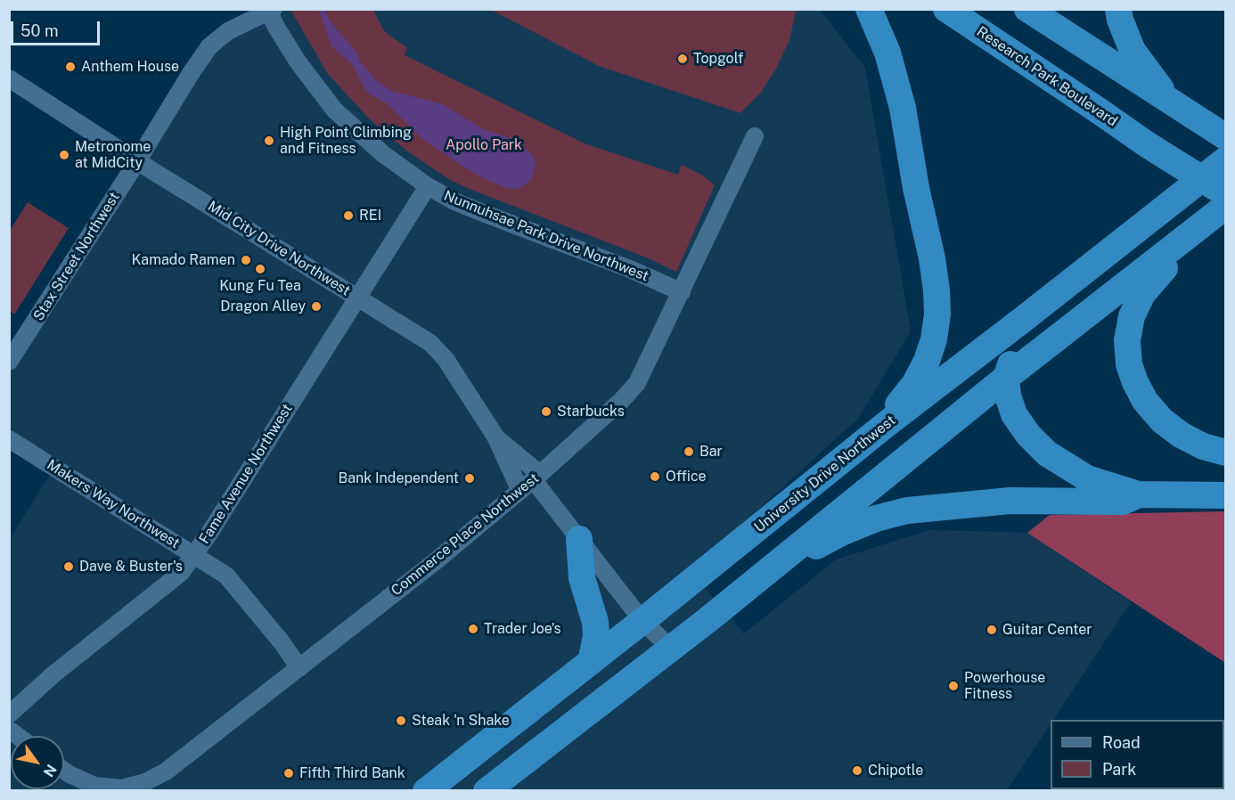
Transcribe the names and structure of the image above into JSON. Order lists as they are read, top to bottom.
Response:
{
  "streets": {
    "highway": ["Research Park Boulevard", "University Drive Northwest"],
    "street": [
      "Nunnuhsae Park Drive Northwest",
      "Mid City Drive Northwest",
      "Stax Street Northwest",
      "Fame Avenue Northwest",
      "Makers Way Northwest",
      "Commerce Place Northwest"
    ]
  },
  "crossings": [
    ["Nunnuhsae Park Drive Northwest", "Stax Street Northwest"],
    ["Nunnuhsae Park Drive Northwest", "Fame Avenue Northwest"],
    ["Nunnuhsae Park Drive Northwest", "Commerce Place Northwest"],
    ["Mid City Drive Northwest", "Stax Street Northwest"],
    ["Mid City Drive Northwest", "Fame Avenue Northwest"],
    ["Mid City Drive Northwest", "University Drive Northwest"],
    ["Mid City Drive Northwest", "Commerce Place Northwest"],
    ["Fame Avenue Northwest", "Makers Way Northwest"],
    ["Makers Way Northwest", "Commerce Place Northwest"]
  ],
  "parks": ["Apollo Park"],
  "places": [
    "Topgolf",
    "Anthem House",
    "High Point Climbing and Fitness",
    "Metronome at MidCity",
    "REI",
    "Kamado Ramen",
    "Kung Fu Tea",
    "Dragon Alley",
    "Starbucks",
    "Bar",
    "Office",
    "Bank Independent",
    "Dave & Buster's",
    "Trader Joe's",
    "Guitar Center",
    "Powerhouse Fitness",
    "Steak 'n Shake",
    "Chipotle",
    "Fifth Third Bank"
  ],
  "legend": ["Road", "Park"],
  "scale_bar": "50 m",
  "north": "bottom right"
}
